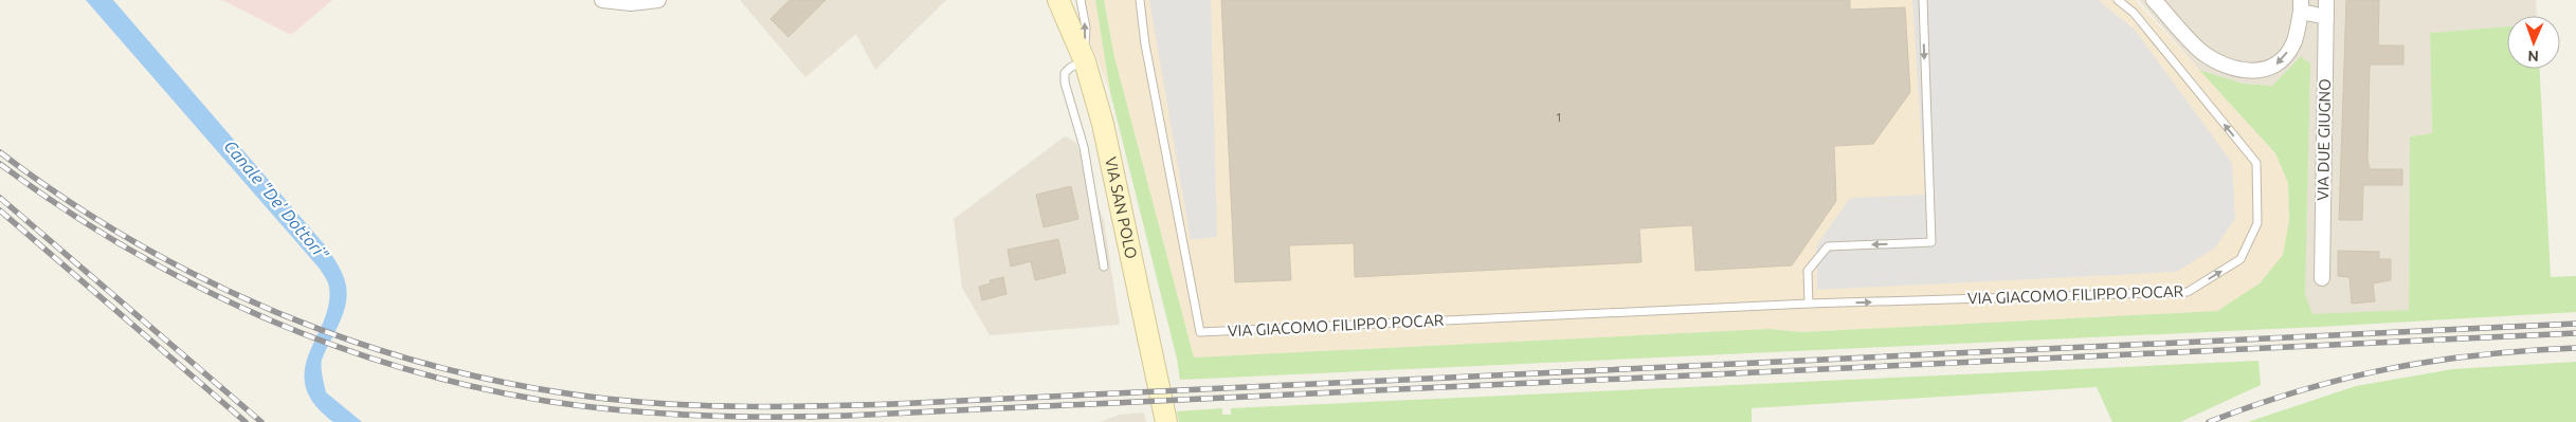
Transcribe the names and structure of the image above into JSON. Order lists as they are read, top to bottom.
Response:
{
  "streets": {
    "main road": ["VIA SAN POLO"],
    "street": ["VIA DUE GIUGNO"],
    "lane": ["VIA GIACOMO FILIPPO POCAR"]
  },
  "water": ["Canale \"De' Dottori\""],
  "house_numbers": ["1"],
  "north": "bottom"
}
